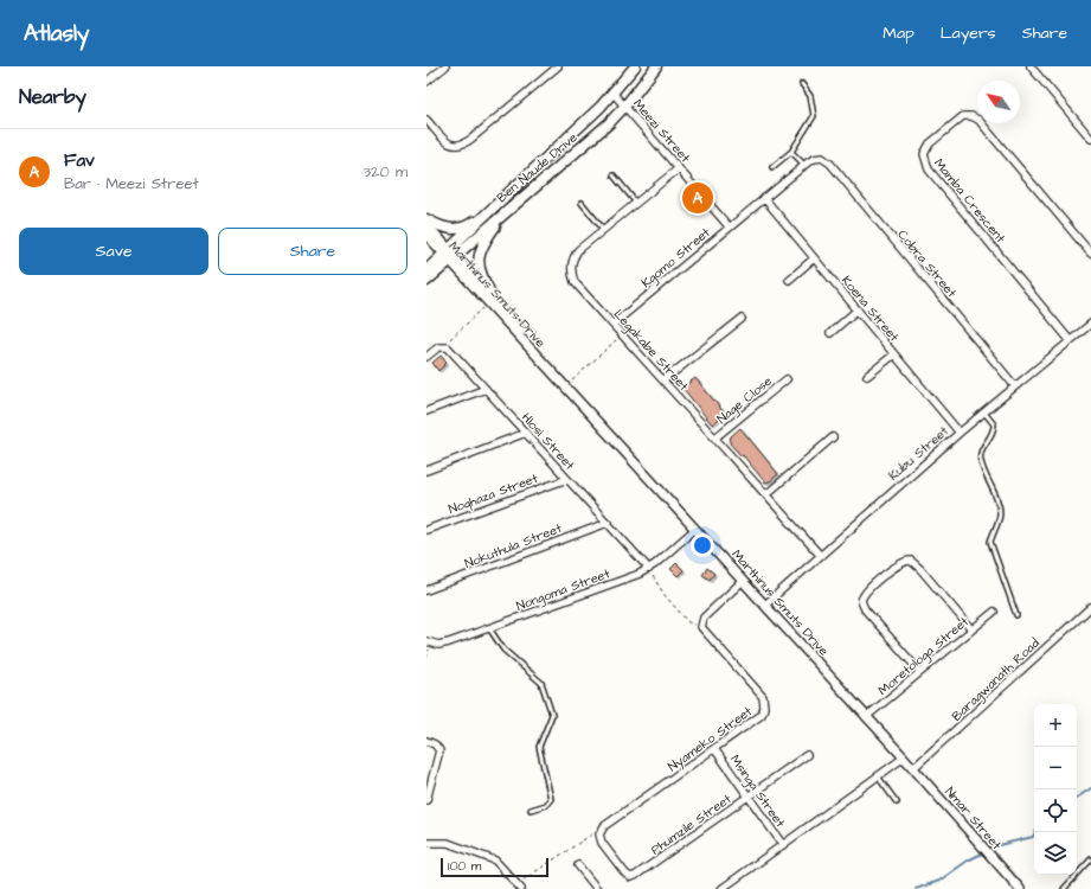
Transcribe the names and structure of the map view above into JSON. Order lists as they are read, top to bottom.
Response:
{
  "streets": {
    "main road": ["Ben Naude Drive"],
    "street": [
      "Meezi Street",
      "Mamba Crescent",
      "Kgomo Street",
      "Cobra Street",
      "Marthinus Smuts Drive",
      "Koena Street",
      "Legakabe Street",
      "Nage Close",
      "Hlosi Street",
      "Kubu Street",
      "Noqhaza Street",
      "Nokuthula Street",
      "Nongoma Street",
      "Moretologa Street",
      "Baragwanath Road",
      "Nyameko Street",
      "Msinga Street",
      "Nmar Street",
      "Phumzile Street"
    ]
  },
  "crossings": [
    ["Meezi Street", "Ben Naude Drive"],
    ["Meezi Street", "Kgomo Street"],
    ["Meezi Street", "Legakabe Street"],
    ["Ben Naude Drive", "Marthinus Smuts Drive"],
    ["Mamba Crescent", "Kubu Street"],
    ["Kgomo Street", "Cobra Street"],
    ["Kgomo Street", "Koena Street"],
    ["Kgomo Street", "Legakabe Street"],
    ["Cobra Street", "Kubu Street"],
    ["Marthinus Smuts Drive", "Kubu Street"],
    ["Marthinus Smuts Drive", "Nongoma Street"],
    ["Marthinus Smuts Drive", "Moretologa Street"],
    ["Marthinus Smuts Drive", "Baragwanath Road"],
    ["Marthinus Smuts Drive", "Nmar Street"],
    ["Koena Street", "Kubu Street"],
    ["Legakabe Street", "Nage Close"],
    ["Legakabe Street", "Kubu Street"],
    ["Hlosi Street", "Noqhaza Street"],
    ["Hlosi Street", "Nokuthula Street"],
    ["Hlosi Street", "Nongoma Street"],
    ["Baragwanath Road", "Nmar Street"],
    ["Nyameko Street", "Msinga Street"],
    ["Nyameko Street", "Phumzile Street"],
    ["Msinga Street", "Phumzile Street"]
  ],
  "scale_bar": "100 m",
  "north": "top left",
  "page": {
    "header": "Atlasly",
    "nav": ["Map", "Layers", "Share"],
    "heading": "Nearby",
    "list": [
      {
        "mark": "A",
        "name": "Fav",
        "note": "Bar · Meezi Street",
        "value": "320 m"
      }
    ],
    "pins": "A",
    "buttons": ["Save", "Share"],
    "map_buttons": ["+", "−"],
    "scale": "100 m"
  }
}
